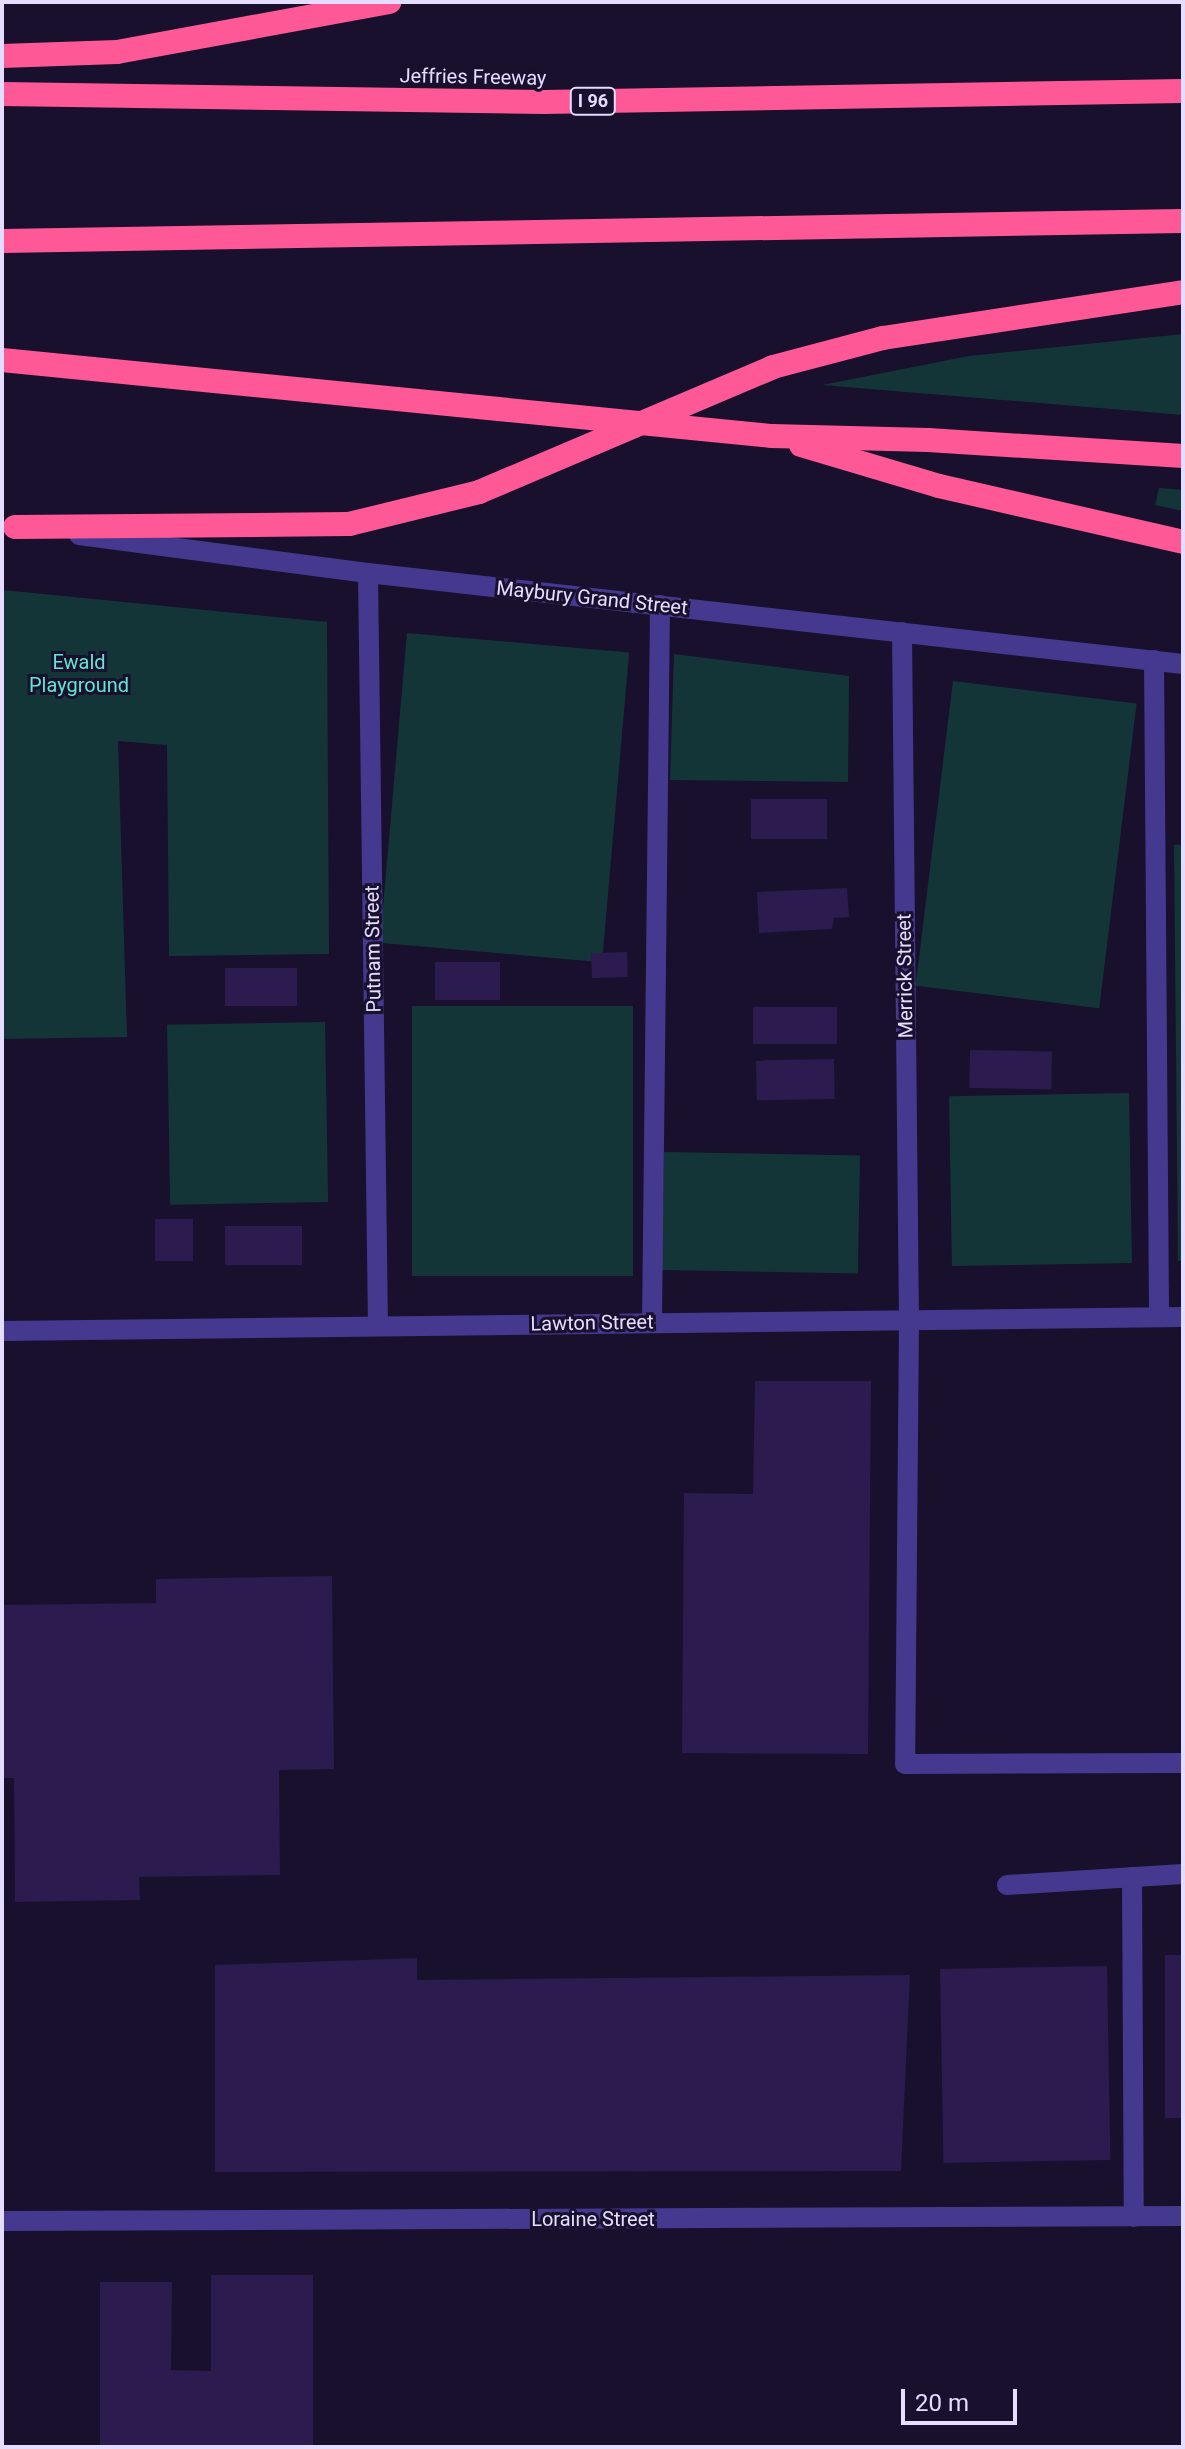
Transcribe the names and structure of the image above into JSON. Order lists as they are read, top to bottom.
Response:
{
  "streets": {
    "highway": ["Jeffries Freeway", "I 96"],
    "street": [
      "Maybury Grand Street",
      "Putnam Street",
      "Merrick Street",
      "Lawton Street",
      "Loraine Street"
    ]
  },
  "crossings": [
    ["Maybury Grand Street", "Putnam Street"],
    ["Maybury Grand Street", "Merrick Street"],
    ["Putnam Street", "Lawton Street"],
    ["Merrick Street", "Lawton Street"]
  ],
  "parks": ["Ewald Playground"],
  "scale_bar": "20 m"
}
